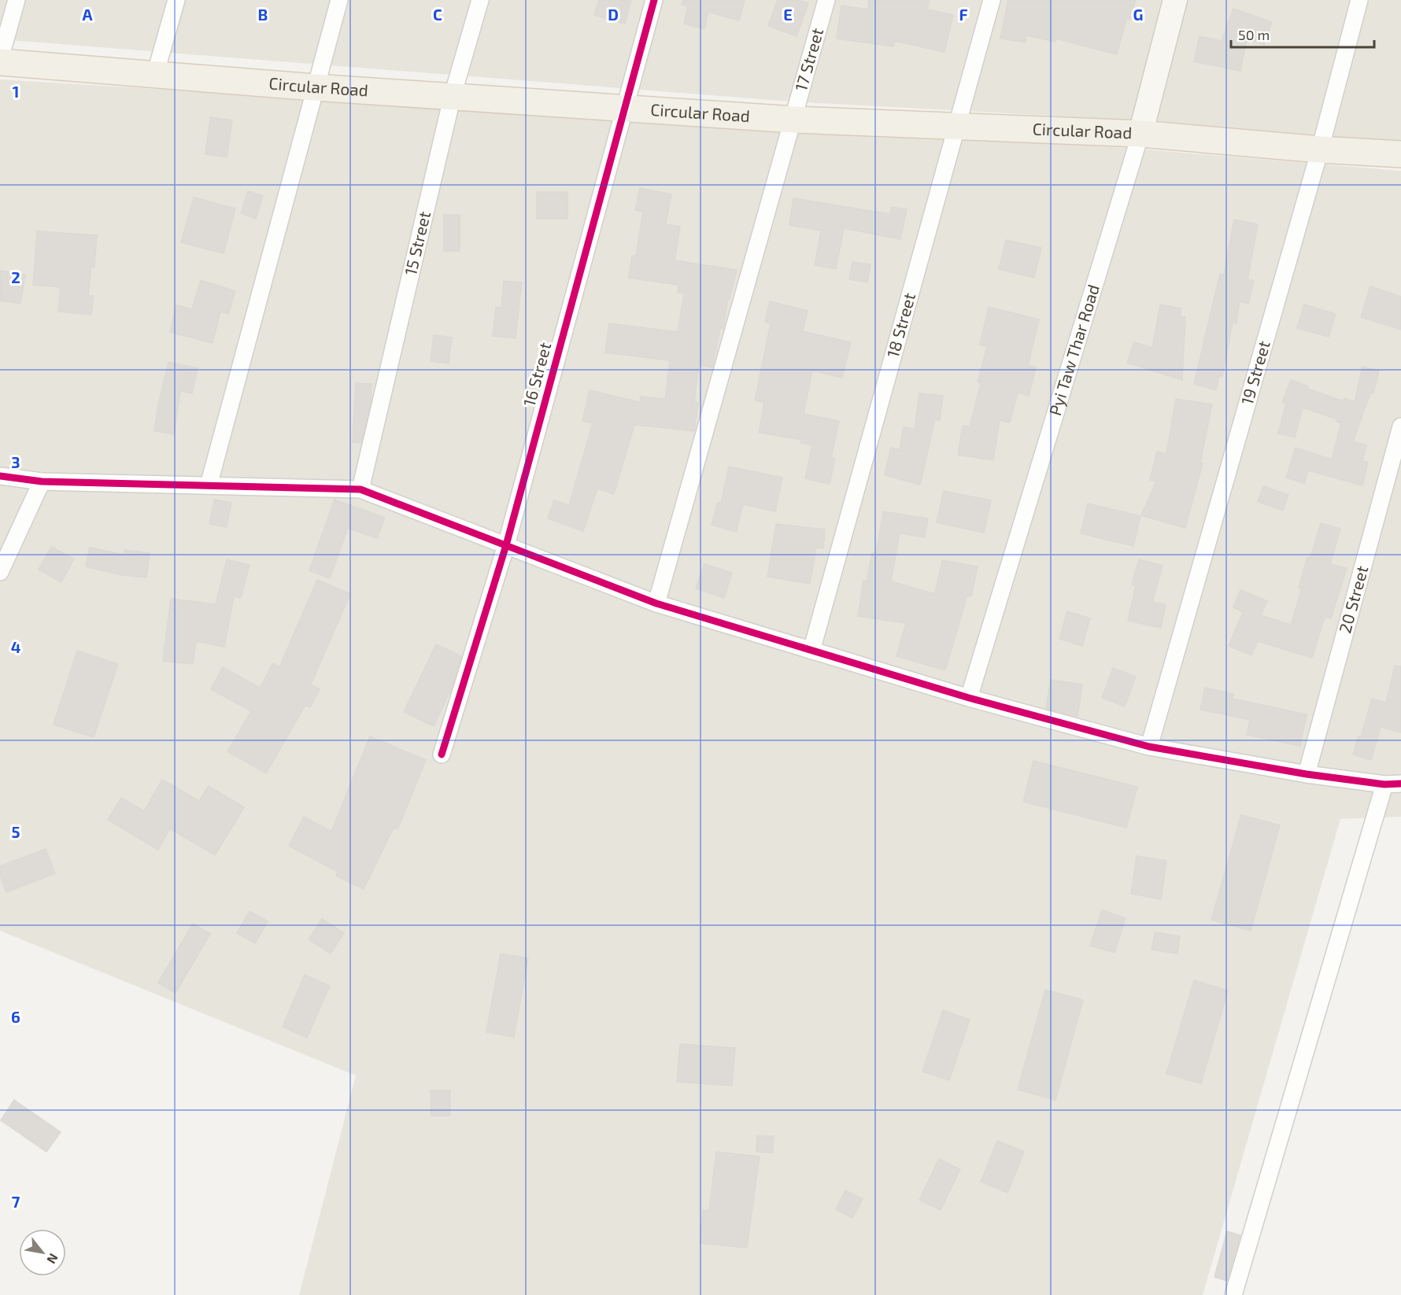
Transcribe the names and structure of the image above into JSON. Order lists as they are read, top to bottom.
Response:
{
  "streets": {
    "main road": ["Circular Road"],
    "street": [
      "17 Street",
      "15 Street",
      "18 Street",
      "Pyi Taw Thar Road",
      "19 Street",
      "16 Street",
      "20 Street"
    ]
  },
  "crossings": [
    ["17 Street", "Circular Road"],
    ["Circular Road", "15 Street"],
    ["Circular Road", "18 Street"],
    ["Circular Road", "Pyi Taw Thar Road"],
    ["Circular Road", "19 Street"],
    ["Circular Road", "16 Street"]
  ],
  "scale_bar": "50 m",
  "north": "bottom right",
  "grid": {
    "columns": [
      "A",
      "B",
      "C",
      "D",
      "E",
      "F",
      "G"
    ],
    "rows": [
      "1",
      "2",
      "3",
      "4",
      "5",
      "6",
      "7"
    ]
  }
}
